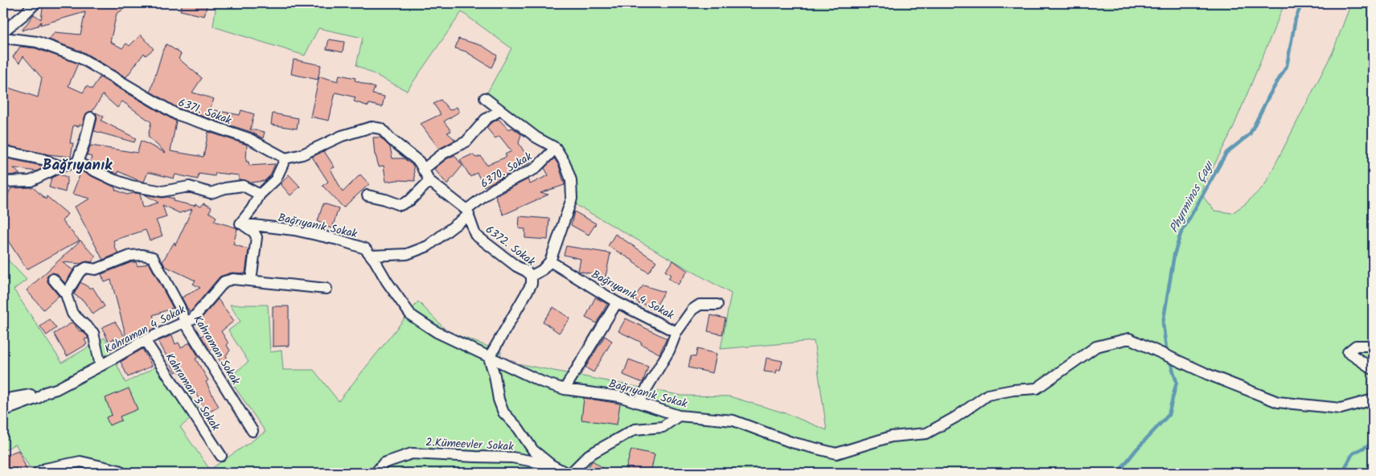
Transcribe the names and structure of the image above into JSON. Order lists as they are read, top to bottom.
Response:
{
  "streets": {
    "street": [
      "6371. Sokak",
      "6370. Sokak",
      "Bağrıyanık Sokak",
      "6372. Sokak",
      "Bağrıyanık 4 Sokak",
      "Kahraman 4 Sokak",
      "Kahraman Sokak",
      "Kahraman 3 Sokak",
      "2.Kümeevler Sokak"
    ]
  },
  "crossings": [
    ["6370. Sokak", "Bağrıyanık Sokak"],
    ["6370. Sokak", "6372. Sokak"],
    ["Bağrıyanık Sokak", "Bağrıyanık 4 Sokak"],
    ["Kahraman 4 Sokak", "Kahraman Sokak"],
    ["Kahraman 4 Sokak", "Kahraman 3 Sokak"]
  ],
  "districts": ["Bağrıyanık"],
  "water": ["Phyrminos Çayı"]
}
